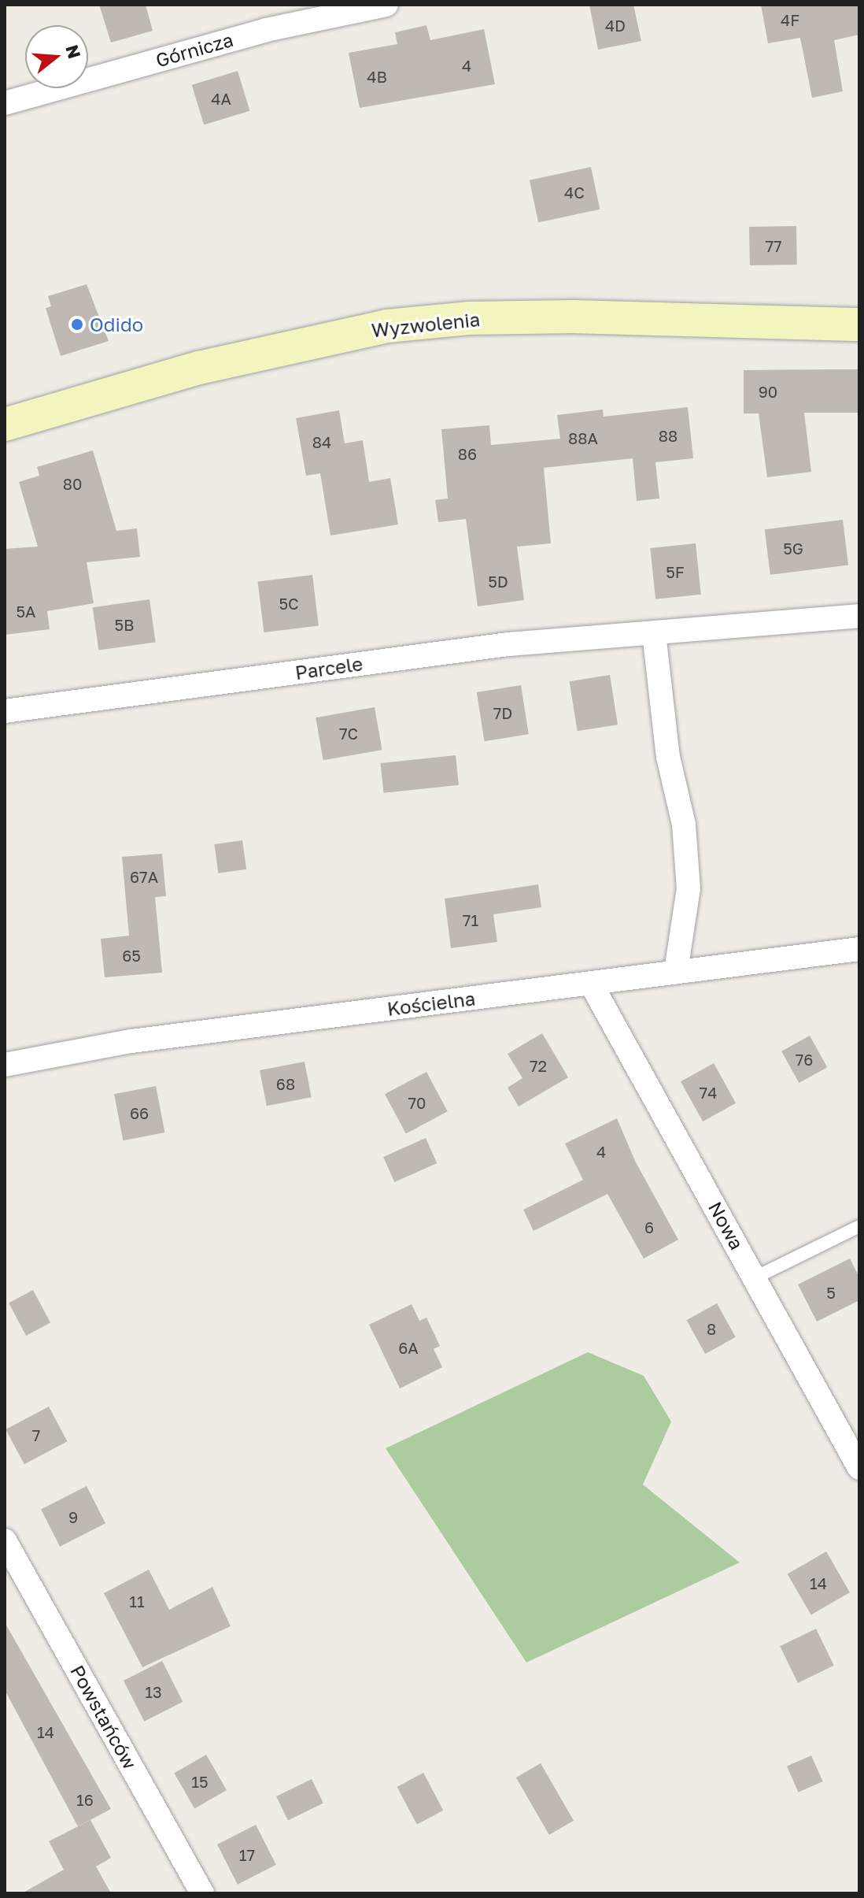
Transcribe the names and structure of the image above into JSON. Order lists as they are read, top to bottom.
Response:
{
  "streets": {
    "main road": ["Wyzwolenia"],
    "street": [
      "Górnicza",
      "Parcele",
      "Kościelna",
      "Nowa",
      "Powstańców"
    ]
  },
  "crossings": [
    ["Kościelna", "Nowa"]
  ],
  "places": ["Odido"],
  "house_numbers": [
    "4F",
    "4D",
    "4",
    "4B",
    "4A",
    "4C",
    "77",
    "90",
    "88",
    "88A",
    "84",
    "86",
    "80",
    "5G",
    "5F",
    "5D",
    "5C",
    "5A",
    "5B",
    "7D",
    "7C",
    "67A",
    "71",
    "65",
    "76",
    "72",
    "68",
    "74",
    "70",
    "66",
    "4",
    "6",
    "5",
    "8",
    "6A",
    "7",
    "9",
    "14",
    "11",
    "13",
    "14",
    "15",
    "16",
    "17"
  ],
  "north": "right"
}
